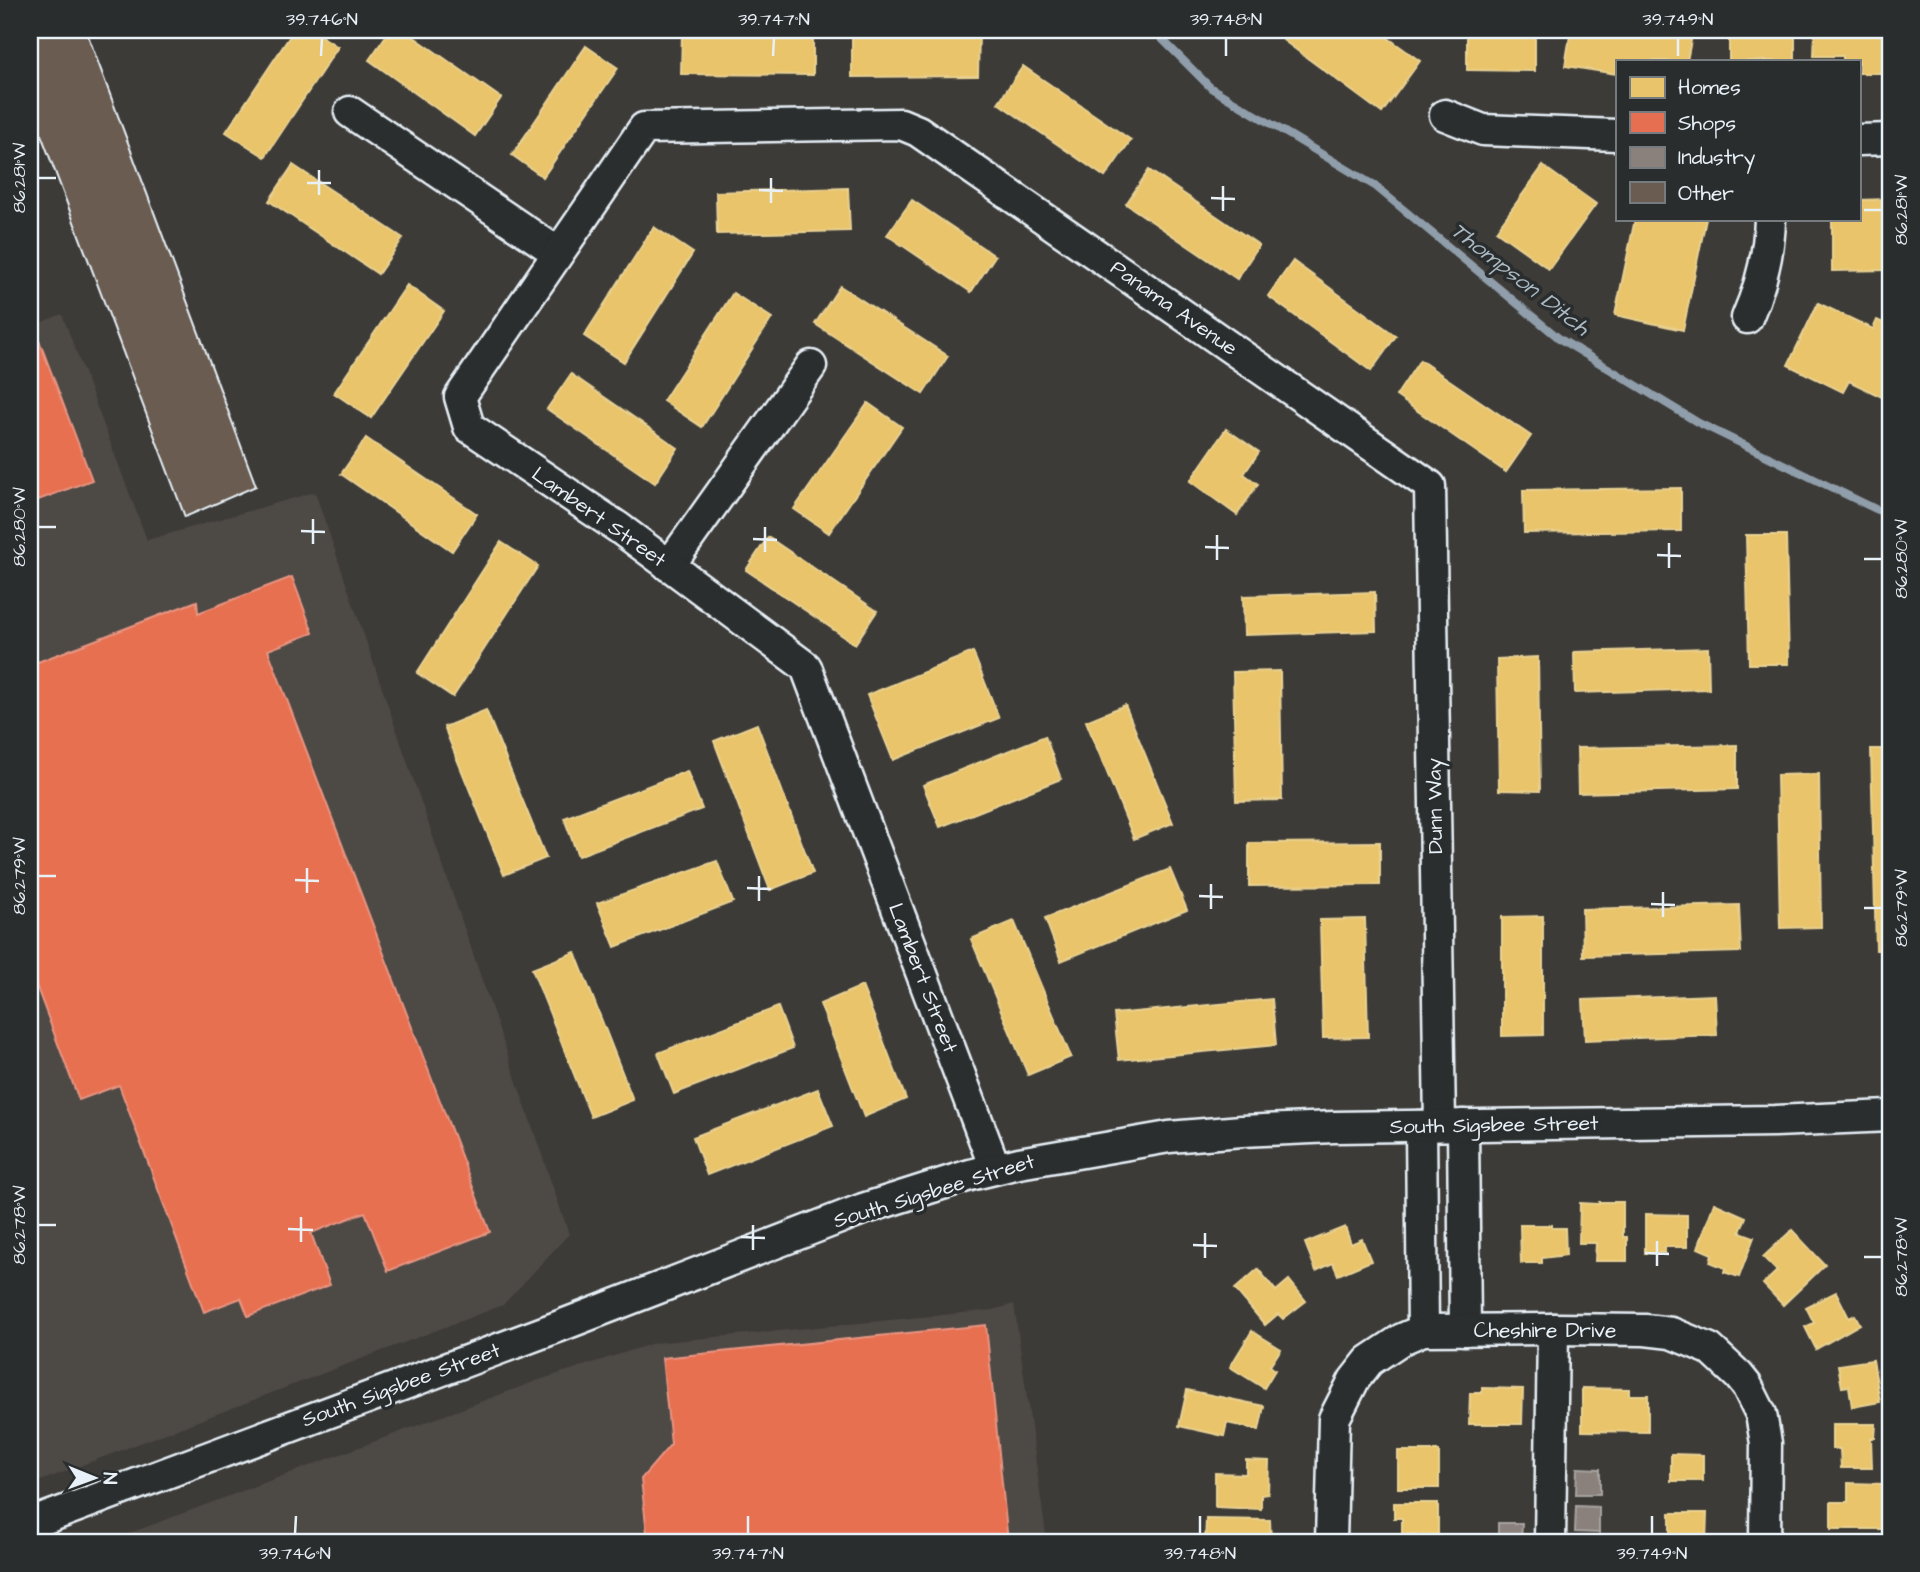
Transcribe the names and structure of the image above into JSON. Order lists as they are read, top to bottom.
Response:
{
  "streets": {
    "street": [
      "Panama Avenue",
      "Lambert Street",
      "Dunn Way",
      "South Sigsbee Street",
      "Cheshire Drive"
    ]
  },
  "crossings": [
    ["Panama Avenue", "Lambert Street"],
    ["Panama Avenue", "Dunn Way"],
    ["Lambert Street", "South Sigsbee Street"],
    ["Dunn Way", "South Sigsbee Street"]
  ],
  "water": ["Thompson Ditch"],
  "legend": [
    "Homes",
    "Shops",
    "Industry",
    "Other"
  ],
  "north": "right",
  "coordinates": [
    "39.746°N",
    "39.747°N",
    "39.748°N",
    "39.749°N",
    "86.281°W",
    "86.280°W",
    "86.279°W",
    "86.278°W"
  ]
}
